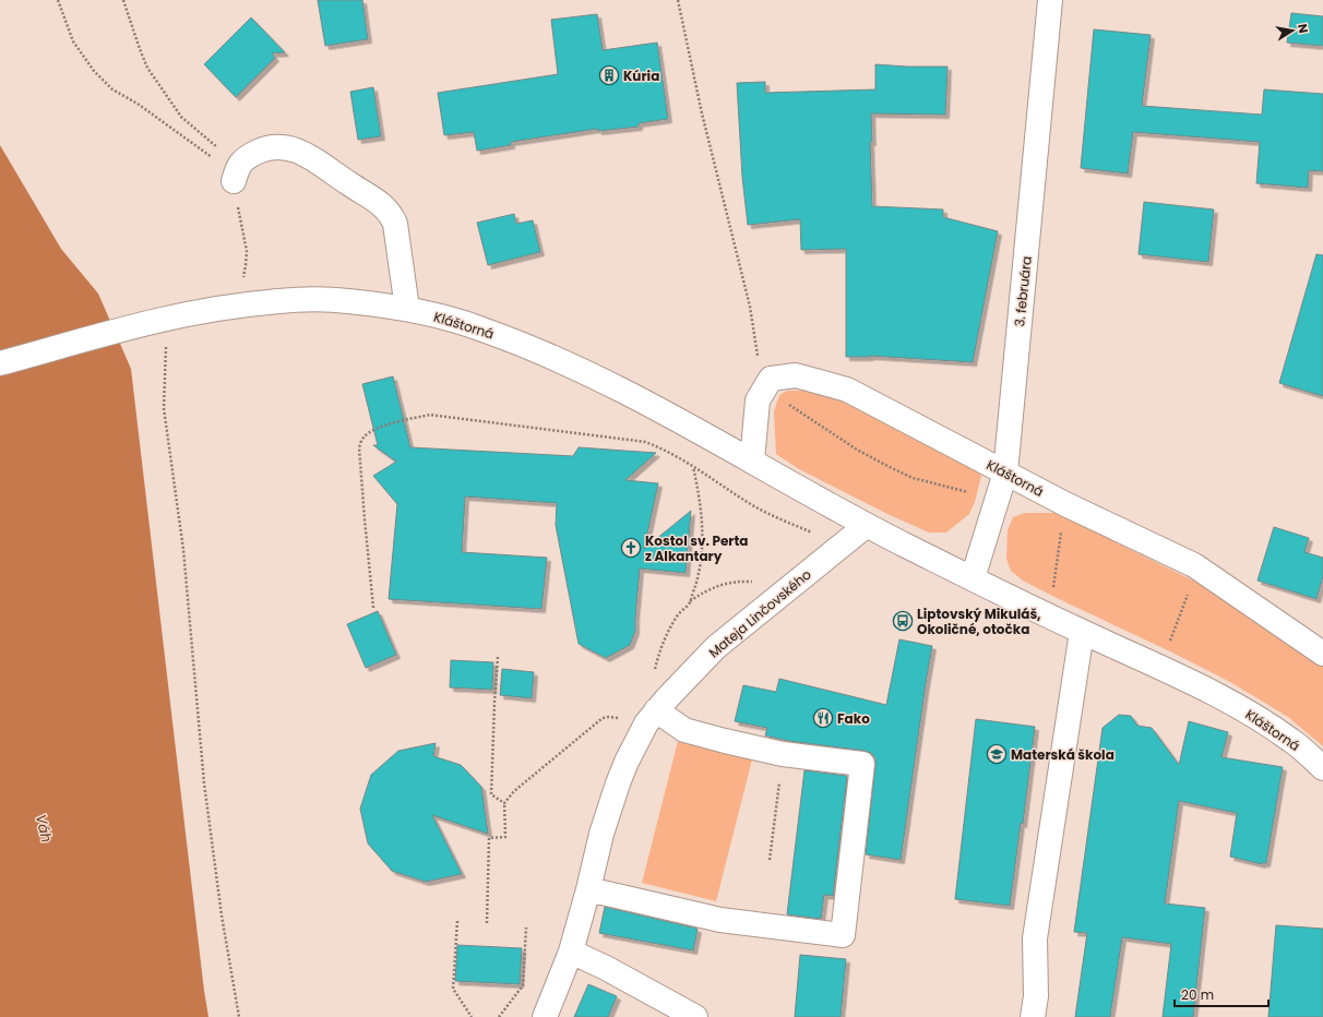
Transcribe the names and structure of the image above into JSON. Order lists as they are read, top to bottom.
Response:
{
  "streets": {
    "street": ["3. februára", "Kláštorná", "Mateja Linčovského"]
  },
  "crossings": [
    ["3. februára", "Kláštorná"],
    ["Kláštorná", "Mateja Linčovského"]
  ],
  "water": ["Váh"],
  "places": {
    "building": ["Kúria"],
    "church": ["Kostol sv. Perta z Alkantary"],
    "bus stop": ["Liptovský Mikuláš, Okoličné, otočka"],
    "restaurant": ["Fako"],
    "school or university": ["Materská škola"]
  },
  "scale_bar": "20 m",
  "north": "right"
}
